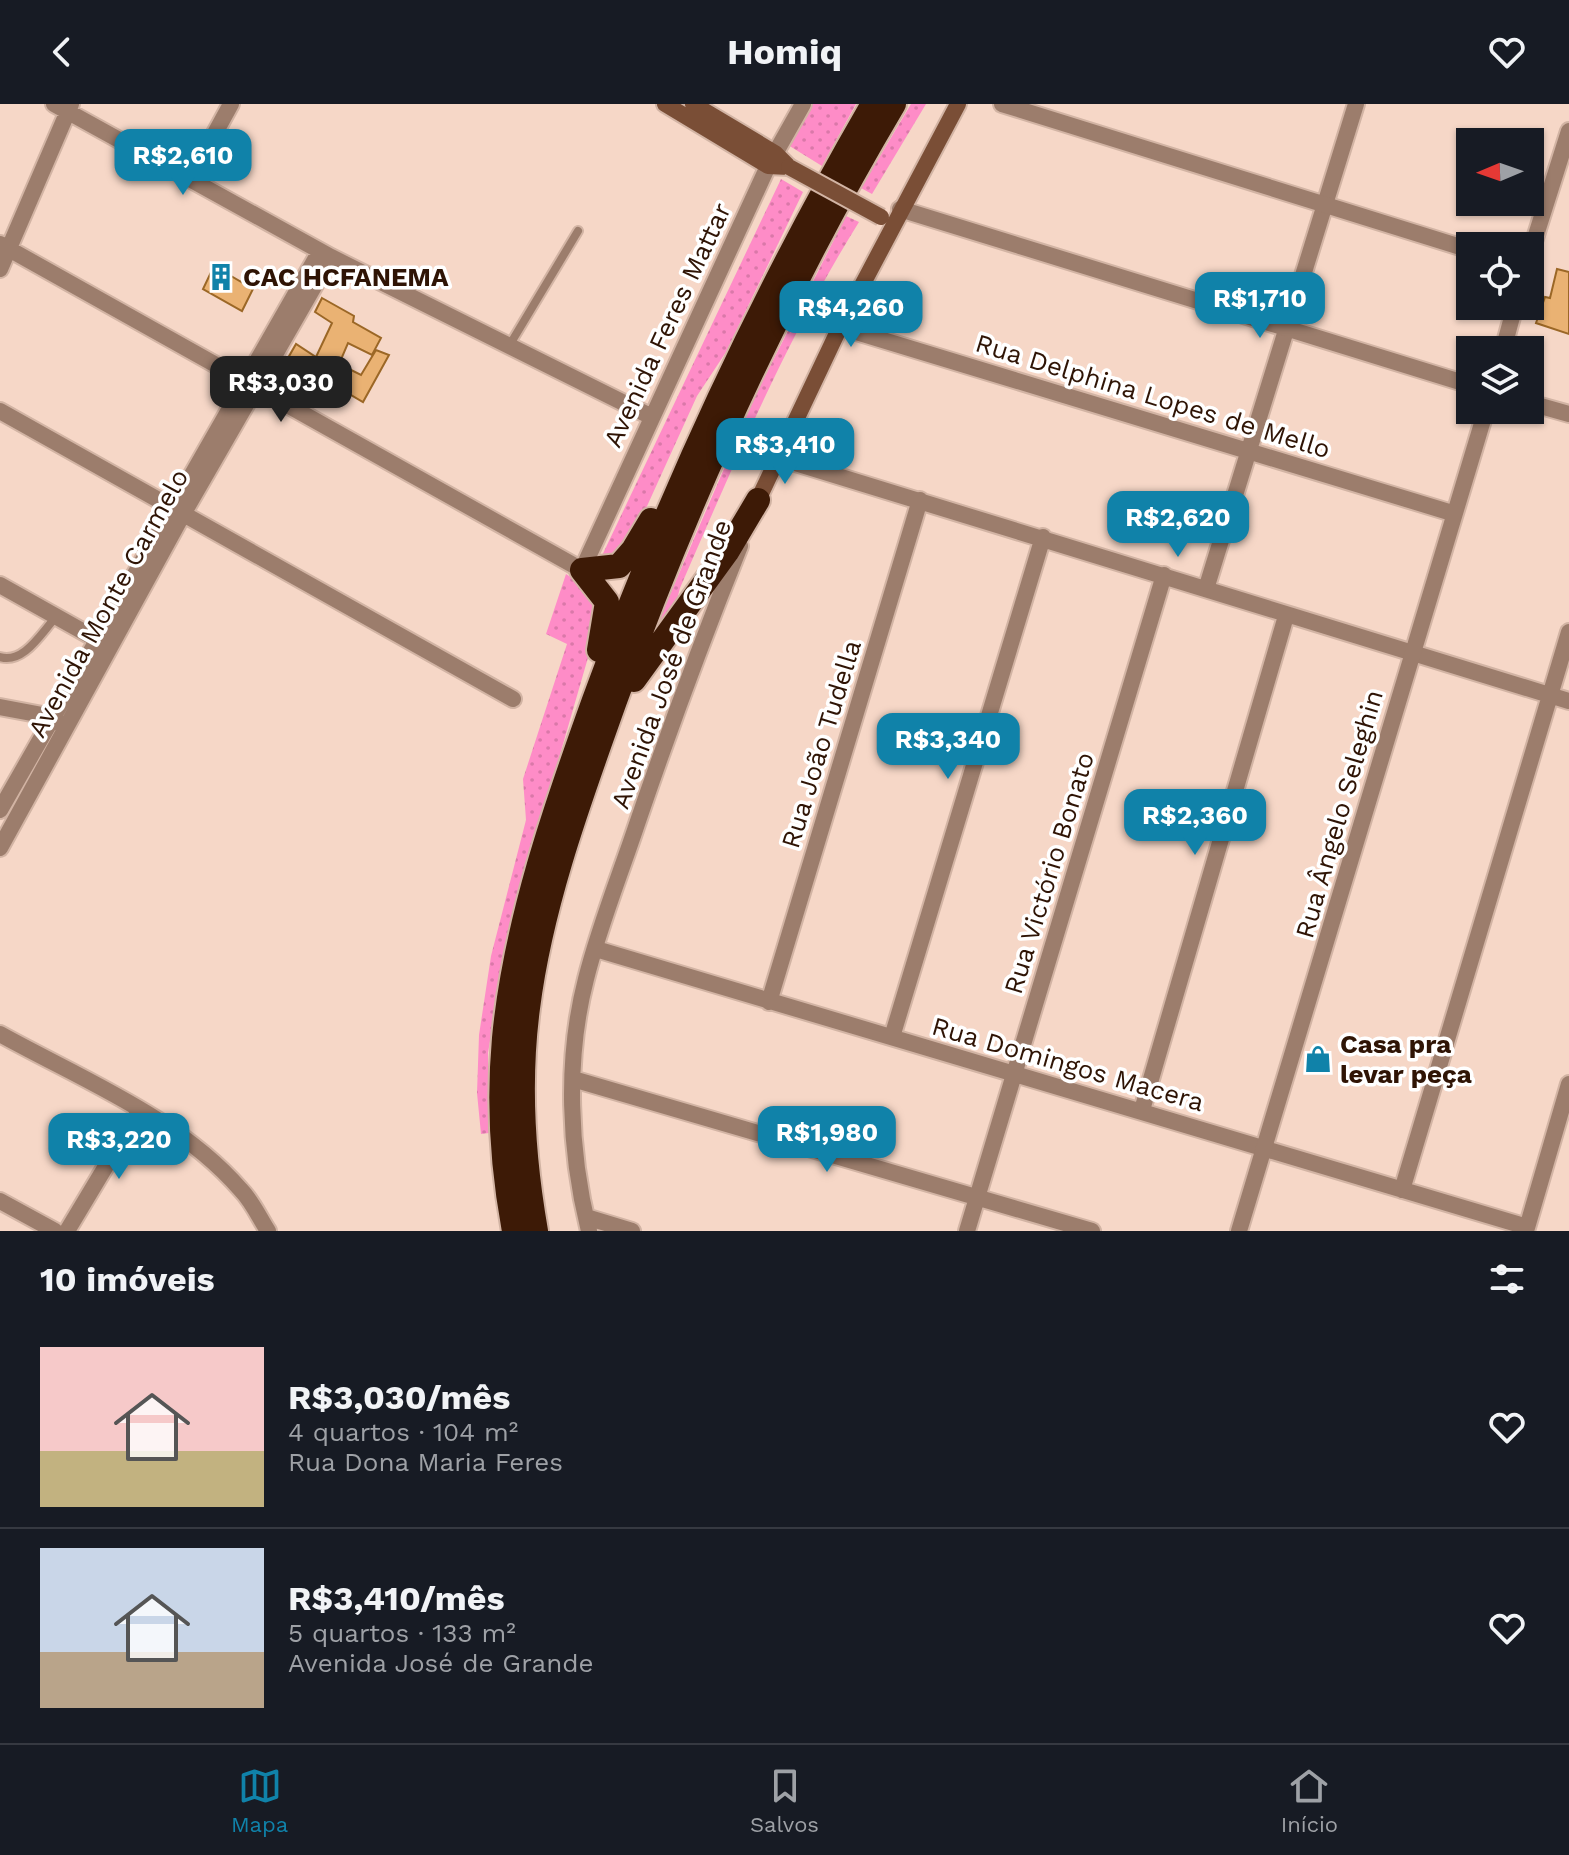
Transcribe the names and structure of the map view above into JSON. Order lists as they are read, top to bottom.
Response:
{
  "streets": {
    "main road": ["Avenida José de Grande"],
    "street": [
      "Avenida Feres Mattar",
      "Rua Delphina Lopes de Mello",
      "Avenida Monte Carmelo",
      "Rua João Tudella",
      "Rua Ângelo Seleghin",
      "Rua Victório Bonato",
      "Rua Domingos Macera"
    ]
  },
  "crossings": [
    ["Rua Delphina Lopes de Mello", "Avenida José de Grande"],
    ["Rua Delphina Lopes de Mello", "Rua Ângelo Seleghin"],
    ["Avenida José de Grande", "Rua Domingos Macera"],
    ["Rua João Tudella", "Rua Domingos Macera"],
    ["Rua Ângelo Seleghin", "Rua Domingos Macera"],
    ["Rua Victório Bonato", "Rua Domingos Macera"]
  ],
  "places": {
    "building": ["CAC HCFANEMA"],
    "shop": ["Casa pra levar peça"]
  },
  "north": "left",
  "page": {
    "header": "Homiq",
    "price": [
      "R$2,610",
      "R$1,710",
      "R$4,260",
      "R$3,030",
      "R$3,410",
      "R$2,620",
      "R$3,340",
      "R$2,360",
      "R$1,980",
      "R$3,220"
    ],
    "heading": "10 imóveis",
    "list": [
      {
        "name": "R$3,030/mês",
        "note": "4 quartos · 104 m² · Rua Dona Maria Feres"
      },
      {
        "name": "R$3,410/mês",
        "note": "5 quartos · 133 m² · Avenida José de Grande"
      }
    ],
    "tabs": ["Mapa", "Salvos", "Início"]
  }
}
